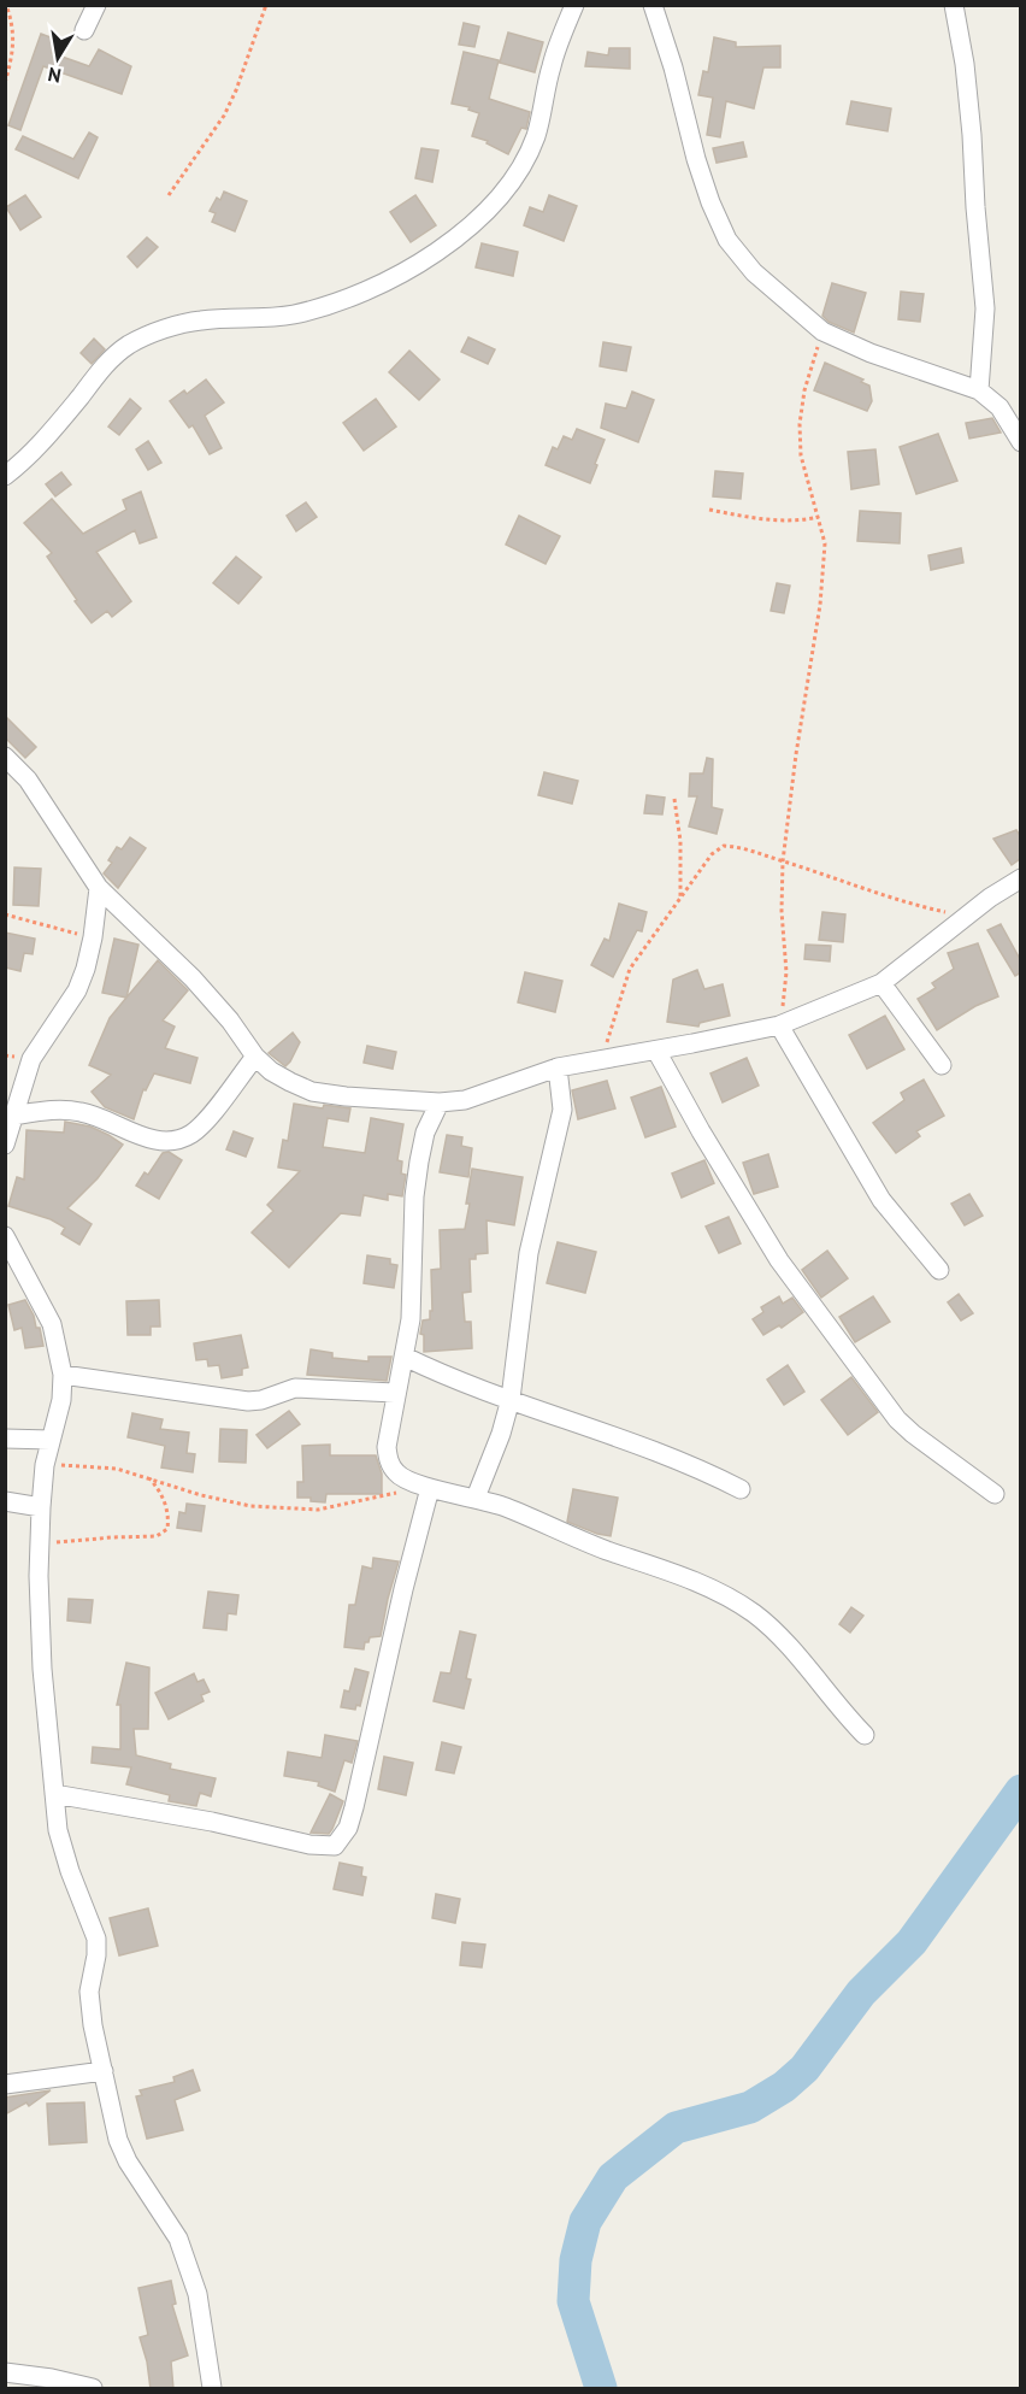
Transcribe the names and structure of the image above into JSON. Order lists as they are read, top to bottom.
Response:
{
  "north": "bottom"
}
